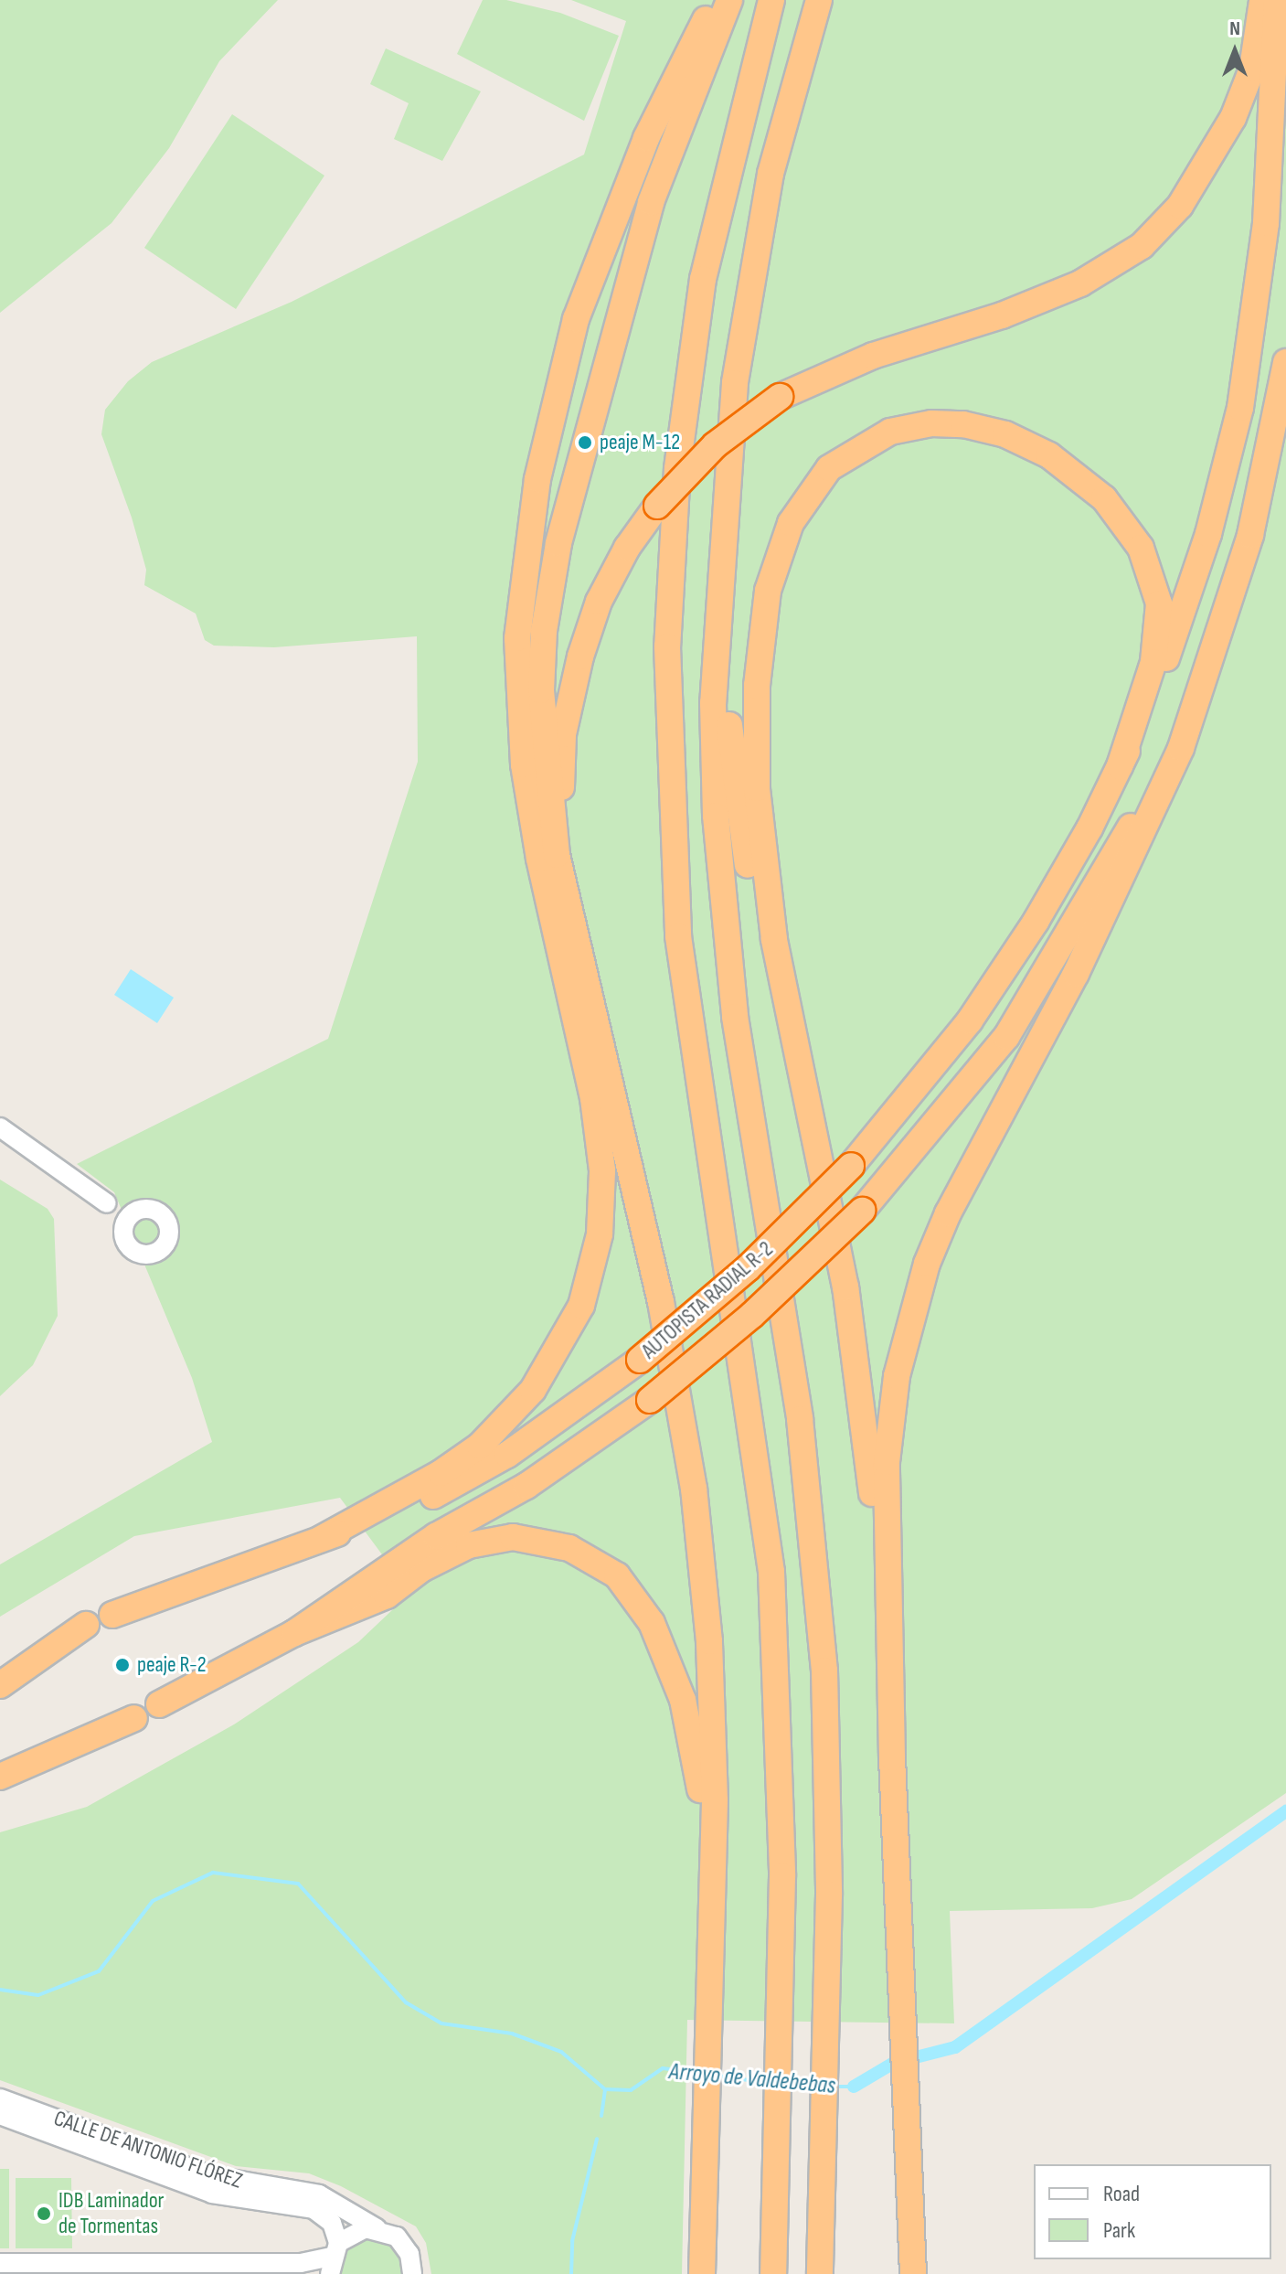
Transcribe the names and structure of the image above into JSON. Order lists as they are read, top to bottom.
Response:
{
  "streets": {
    "highway": ["AUTOPISTA RADIAL R-2"],
    "street": ["CALLE DE ANTONIO FLÓREZ"]
  },
  "water": ["Arroyo de Valdebebas"],
  "places": ["peaje M-12", "peaje R-2", "IDB Laminador de Tormentas"],
  "legend": ["Road", "Park"],
  "north": "top"
}
